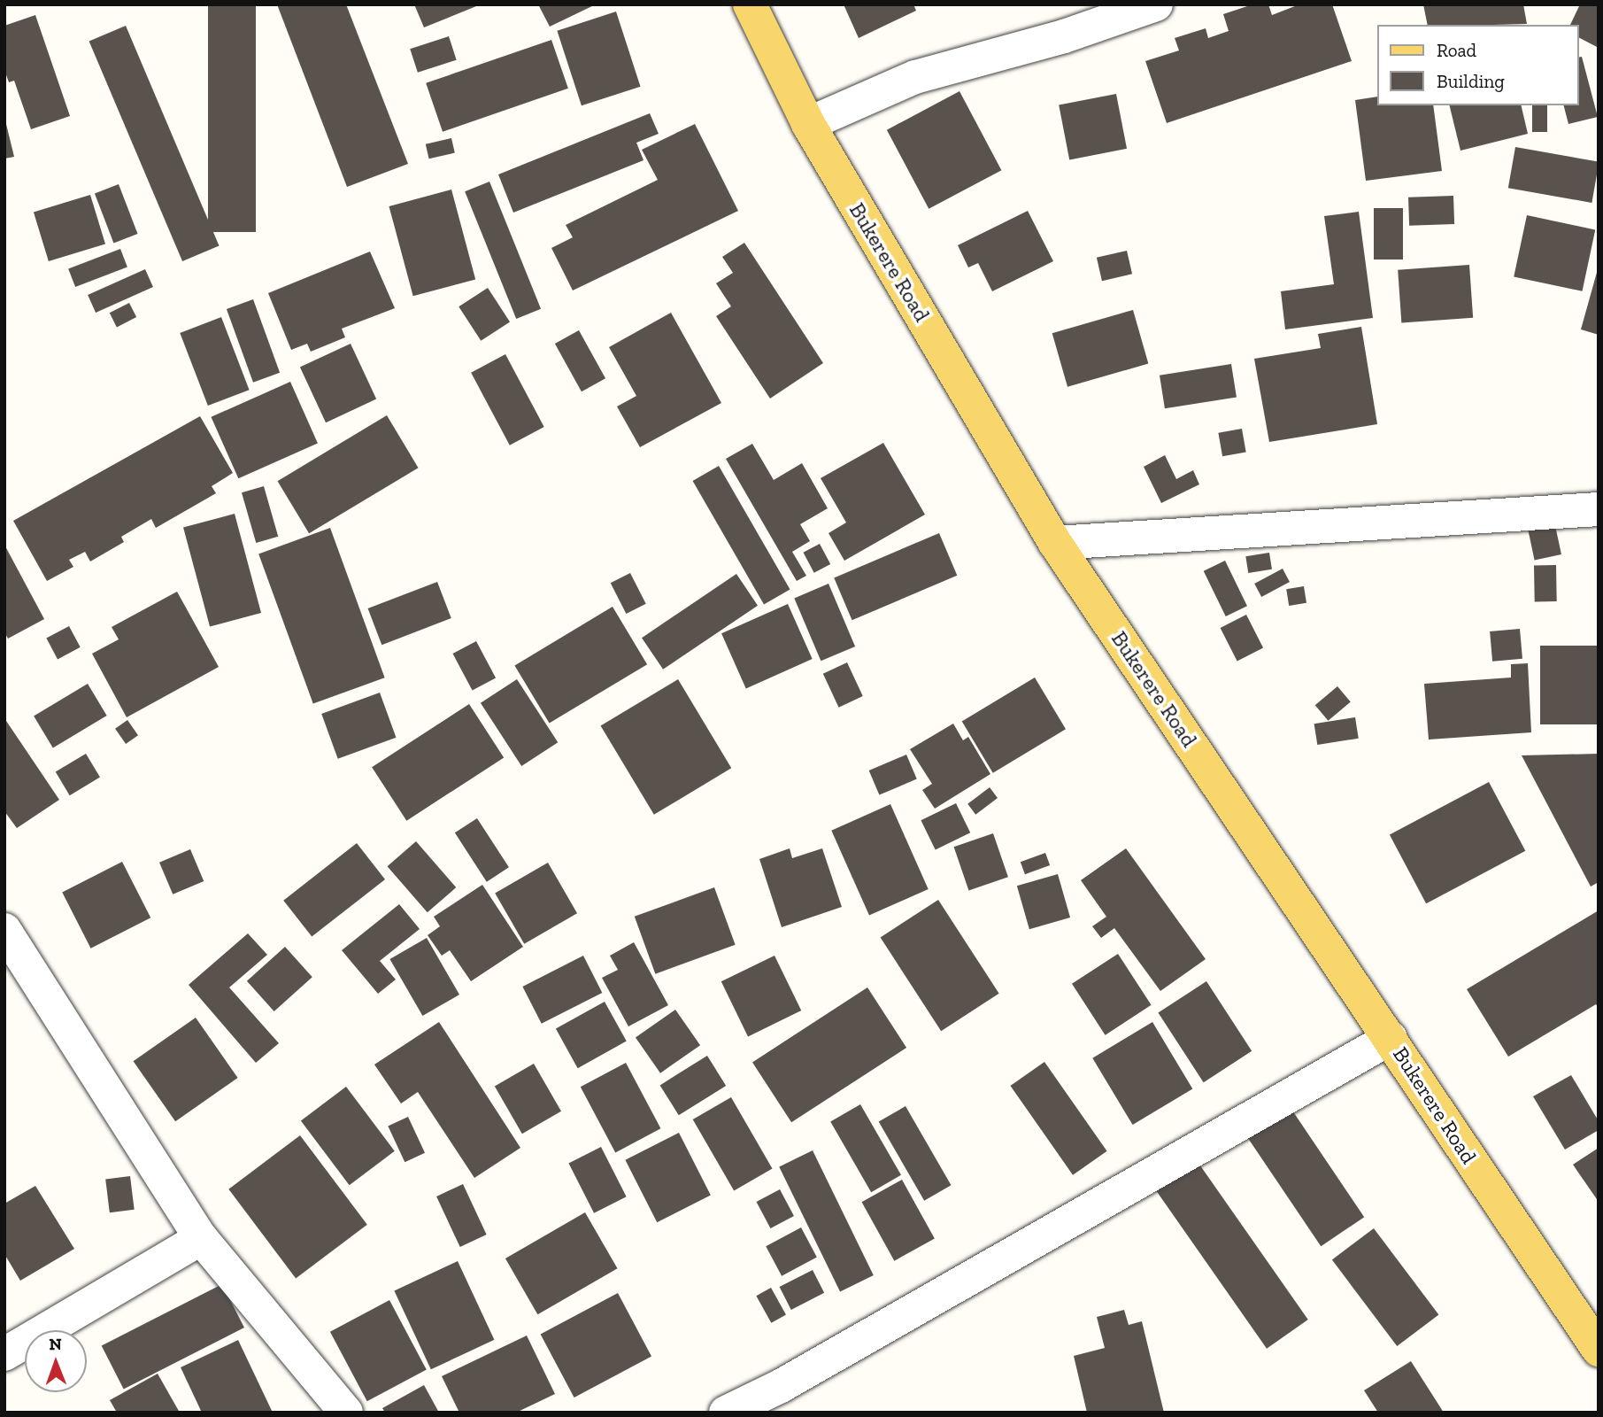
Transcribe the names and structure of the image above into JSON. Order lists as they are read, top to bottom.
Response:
{
  "streets": {
    "main road": ["Bukerere Road"]
  },
  "legend": ["Road", "Building"],
  "north": "top"
}
